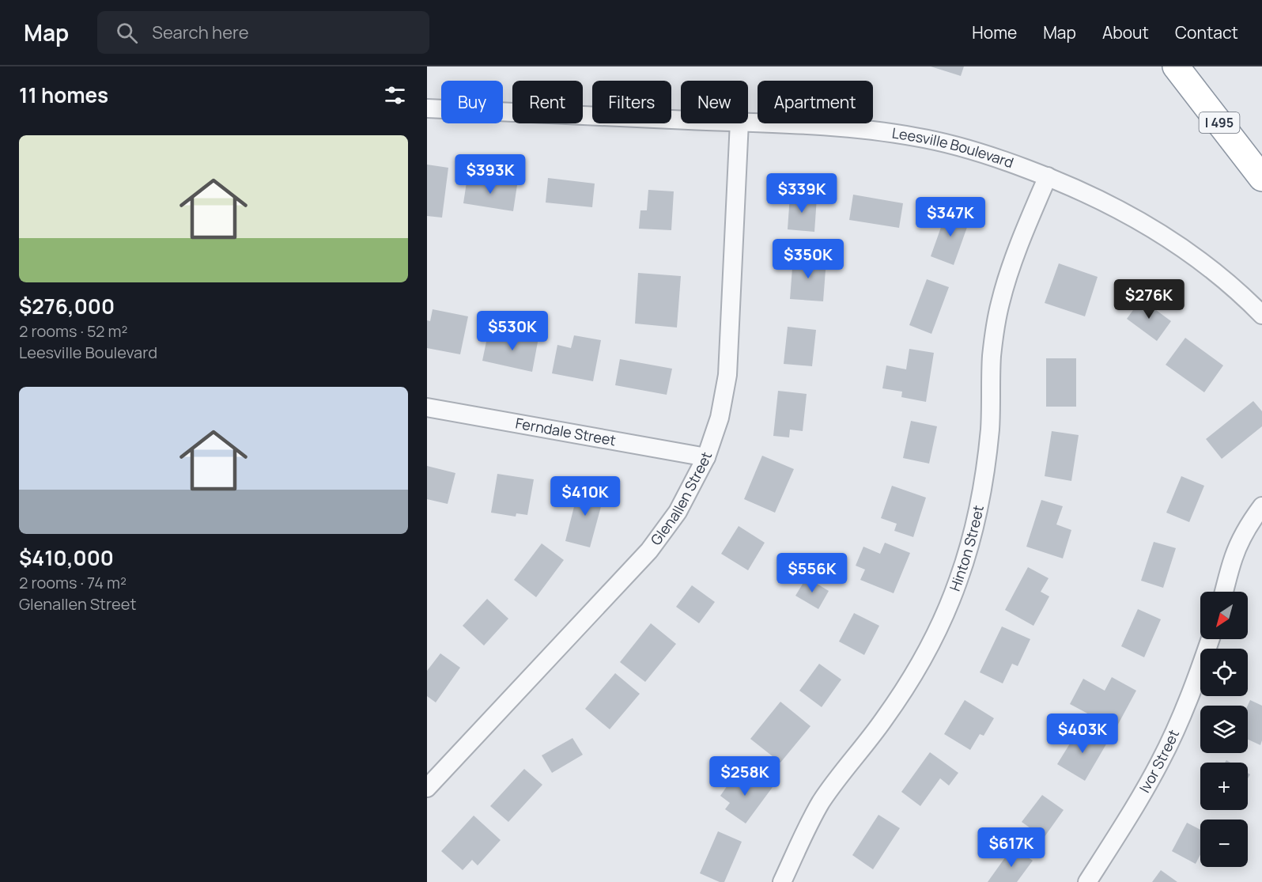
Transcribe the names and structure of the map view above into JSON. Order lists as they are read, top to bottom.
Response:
{
  "streets": {
    "highway": ["I 495"],
    "street": [
      "Leesville Boulevard",
      "Ferndale Street",
      "Glenallen Street",
      "Hinton Street",
      "Ivor Street"
    ]
  },
  "crossings": [
    ["Leesville Boulevard", "Hinton Street"],
    ["Ferndale Street", "Glenallen Street"]
  ],
  "north": "bottom left",
  "page": {
    "header": "Map",
    "search": "Search here",
    "nav": [
      "Home",
      "Map",
      "About",
      "Contact"
    ],
    "heading": "11 homes",
    "chip": [
      "Buy",
      "Rent",
      "Filters",
      "New",
      "Apartment"
    ],
    "list": [
      {
        "name": "$276,000",
        "note": "2 rooms · 52 m² · Leesville Boulevard"
      },
      {
        "name": "$410,000",
        "note": "2 rooms · 74 m² · Glenallen Street"
      }
    ],
    "price": [
      "$393K",
      "$339K",
      "$347K",
      "$350K",
      "$276K",
      "$530K",
      "$410K",
      "$556K",
      "$403K",
      "$258K",
      "$617K"
    ],
    "map_buttons": ["+", "−"]
  }
}
